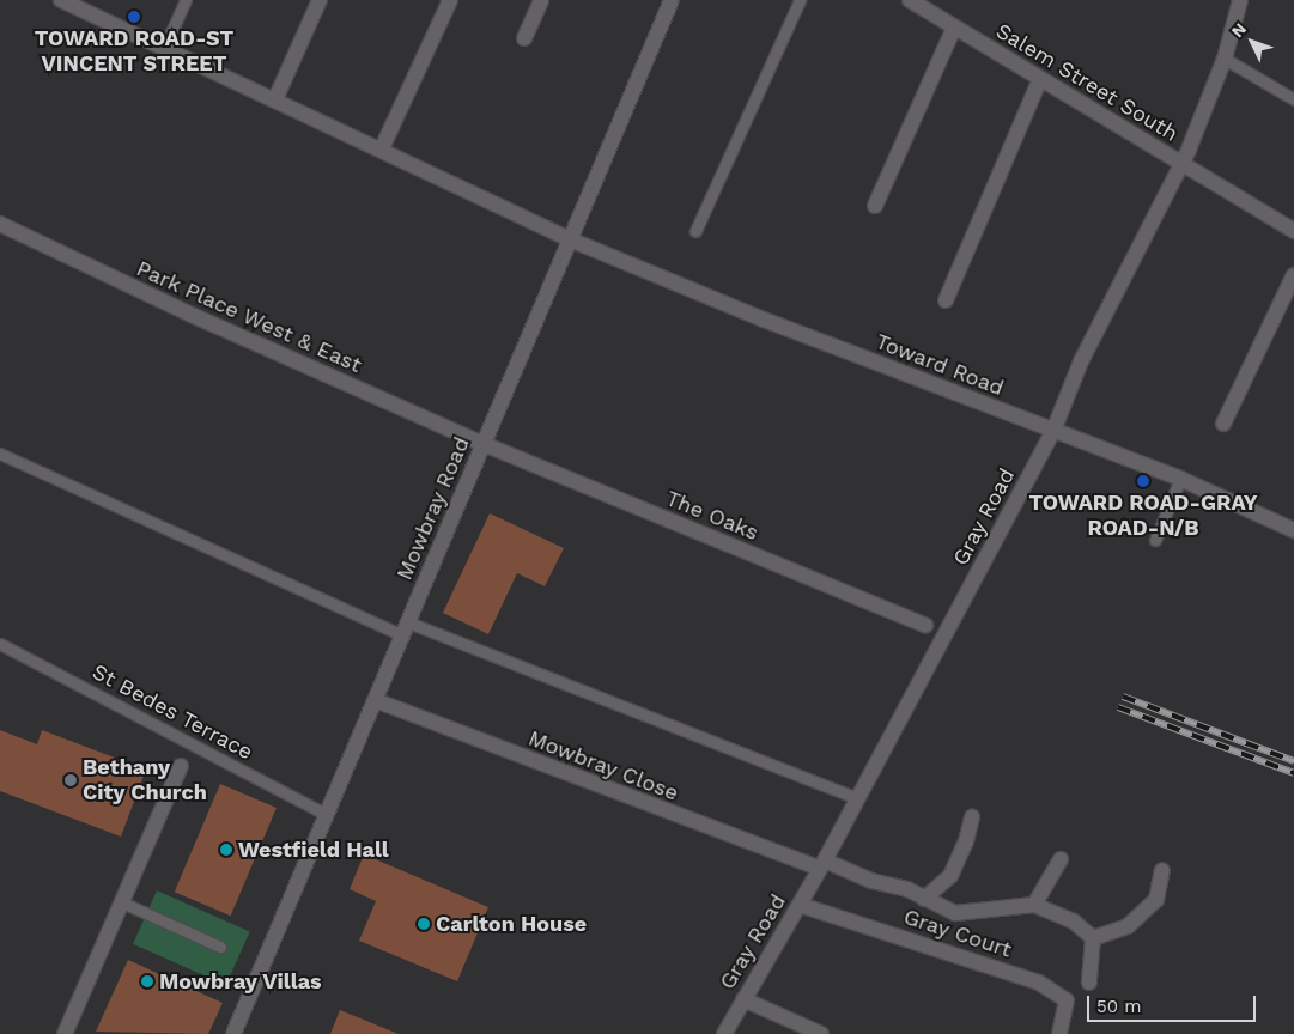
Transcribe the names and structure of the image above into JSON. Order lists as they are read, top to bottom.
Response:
{
  "streets": {
    "street": [
      "Salem Street South",
      "Park Place West & East",
      "Toward Road",
      "Mowbray Road",
      "The Oaks",
      "Gray Road",
      "Mowbray Close",
      "Gray Court"
    ],
    "lane": ["St Bedes Terrace"]
  },
  "crossings": [
    ["Salem Street South", "Gray Road"],
    ["Park Place West & East", "Mowbray Road"],
    ["Park Place West & East", "The Oaks"],
    ["Toward Road", "Mowbray Road"],
    ["Toward Road", "Gray Road"],
    ["Mowbray Road", "The Oaks"],
    ["Mowbray Road", "St Bedes Terrace"],
    ["Mowbray Road", "Mowbray Close"],
    ["Gray Road", "Mowbray Close"],
    ["Gray Road", "Gray Court"]
  ],
  "places": [
    "TOWARD ROAD-ST VINCENT STREET",
    "TOWARD ROAD-GRAY ROAD-N/B",
    "Bethany City Church",
    "Westfield Hall",
    "Carlton House",
    "Mowbray Villas"
  ],
  "scale_bar": "50 m",
  "north": "top left"
}
